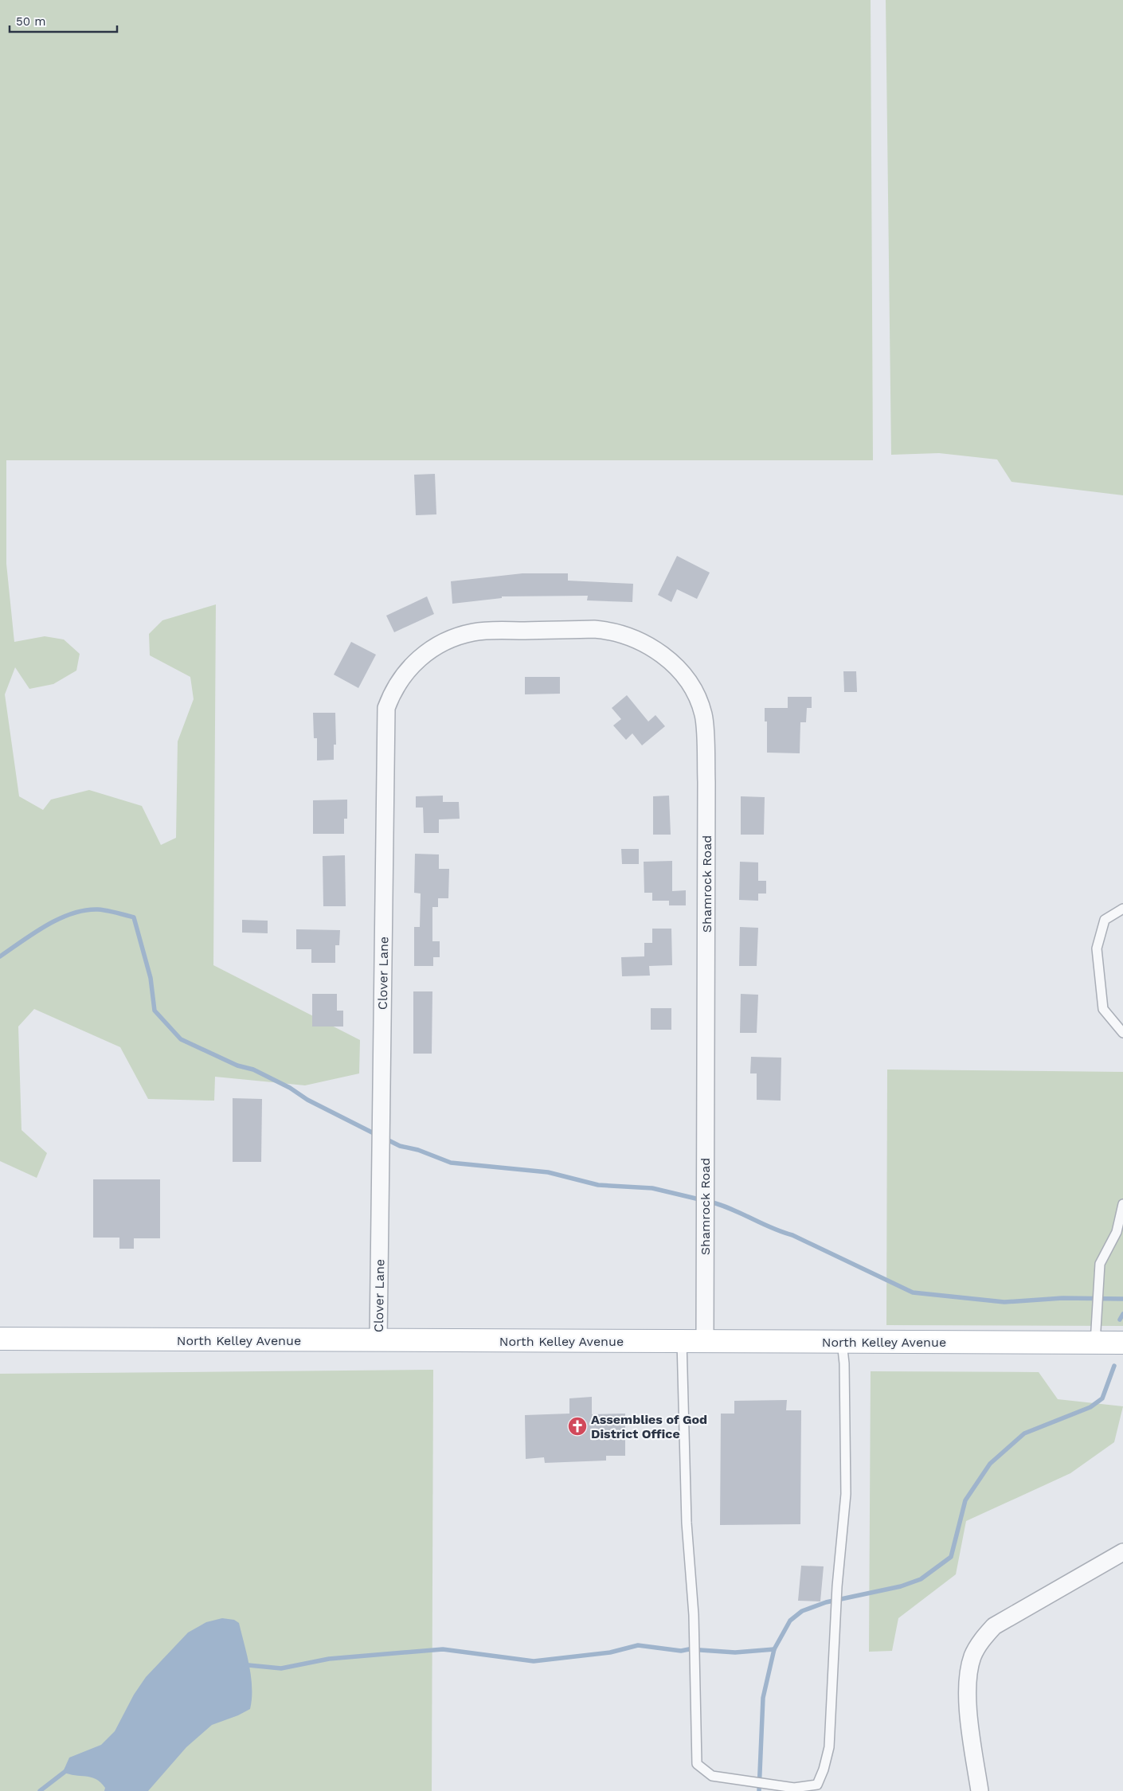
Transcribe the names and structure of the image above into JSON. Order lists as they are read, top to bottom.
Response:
{
  "streets": {
    "main road": ["North Kelley Avenue"],
    "street": ["Shamrock Road", "Clover Lane"]
  },
  "crossings": [
    ["Shamrock Road", "Clover Lane"],
    ["Shamrock Road", "North Kelley Avenue"],
    ["Clover Lane", "North Kelley Avenue"]
  ],
  "places": {
    "church": ["Assemblies of God District Office"]
  },
  "scale_bar": "50 m"
}
